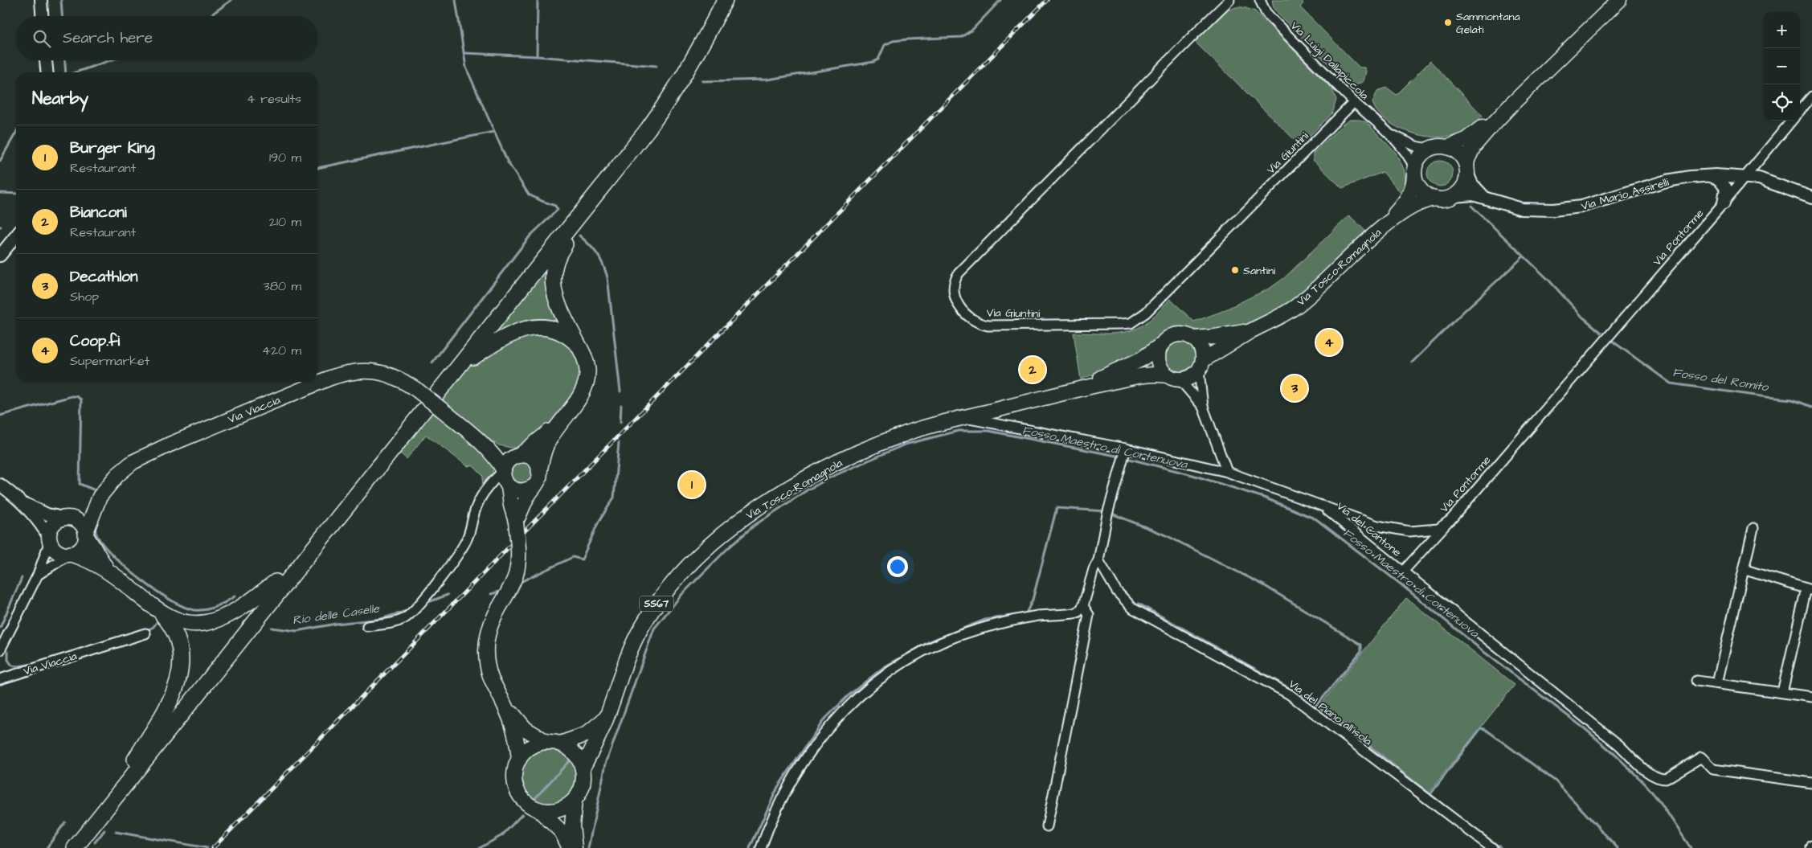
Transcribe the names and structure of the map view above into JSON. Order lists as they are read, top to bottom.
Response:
{
  "streets": {
    "main road": ["Via Tosco-Romagnola", "Via Viaccia", "SS67"],
    "street": [
      "Via Luigi Dallapiccola",
      "Via Giuntini",
      "Via Mario Assirelli",
      "Via Pontorme",
      "Via del Cantone",
      "Via del Piano all'isola"
    ]
  },
  "crossings": [
    ["Via Luigi Dallapiccola", "Via Giuntini"],
    ["Via Luigi Dallapiccola", "Via Tosco-Romagnola"],
    ["Via Mario Assirelli", "Via Pontorme"],
    ["Via Pontorme", "Via Tosco-Romagnola"],
    ["Via Pontorme", "Via del Cantone"],
    ["Via Tosco-Romagnola", "SS67"]
  ],
  "water": ["Fosso del Romito", "Fosso Maestro di Cortenuova", "Rio delle Caselle"],
  "places": ["Sammontana Gelati", "Santini"],
  "page": {
    "map_buttons": ["+", "−"],
    "search": "Search here",
    "heading": ["Nearby", "4 results"],
    "list": [
      {
        "mark": "1",
        "name": "Burger King",
        "note": "Restaurant",
        "value": "190 m"
      },
      {
        "mark": "2",
        "name": "Bianconi",
        "note": "Restaurant",
        "value": "210 m"
      },
      {
        "mark": "3",
        "name": "Decathlon",
        "note": "Shop",
        "value": "380 m"
      },
      {
        "mark": "4",
        "name": "Coop.fi",
        "note": "Supermarket",
        "value": "420 m"
      }
    ],
    "pins": [
      "4",
      "2",
      "3",
      "1"
    ]
  }
}
